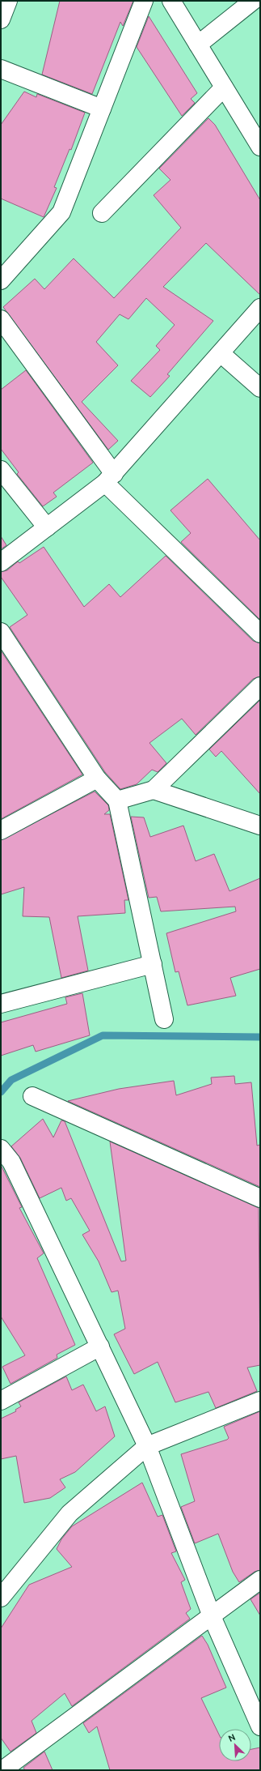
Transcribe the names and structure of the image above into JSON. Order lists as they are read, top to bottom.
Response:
{
  "north": "top left"
}
